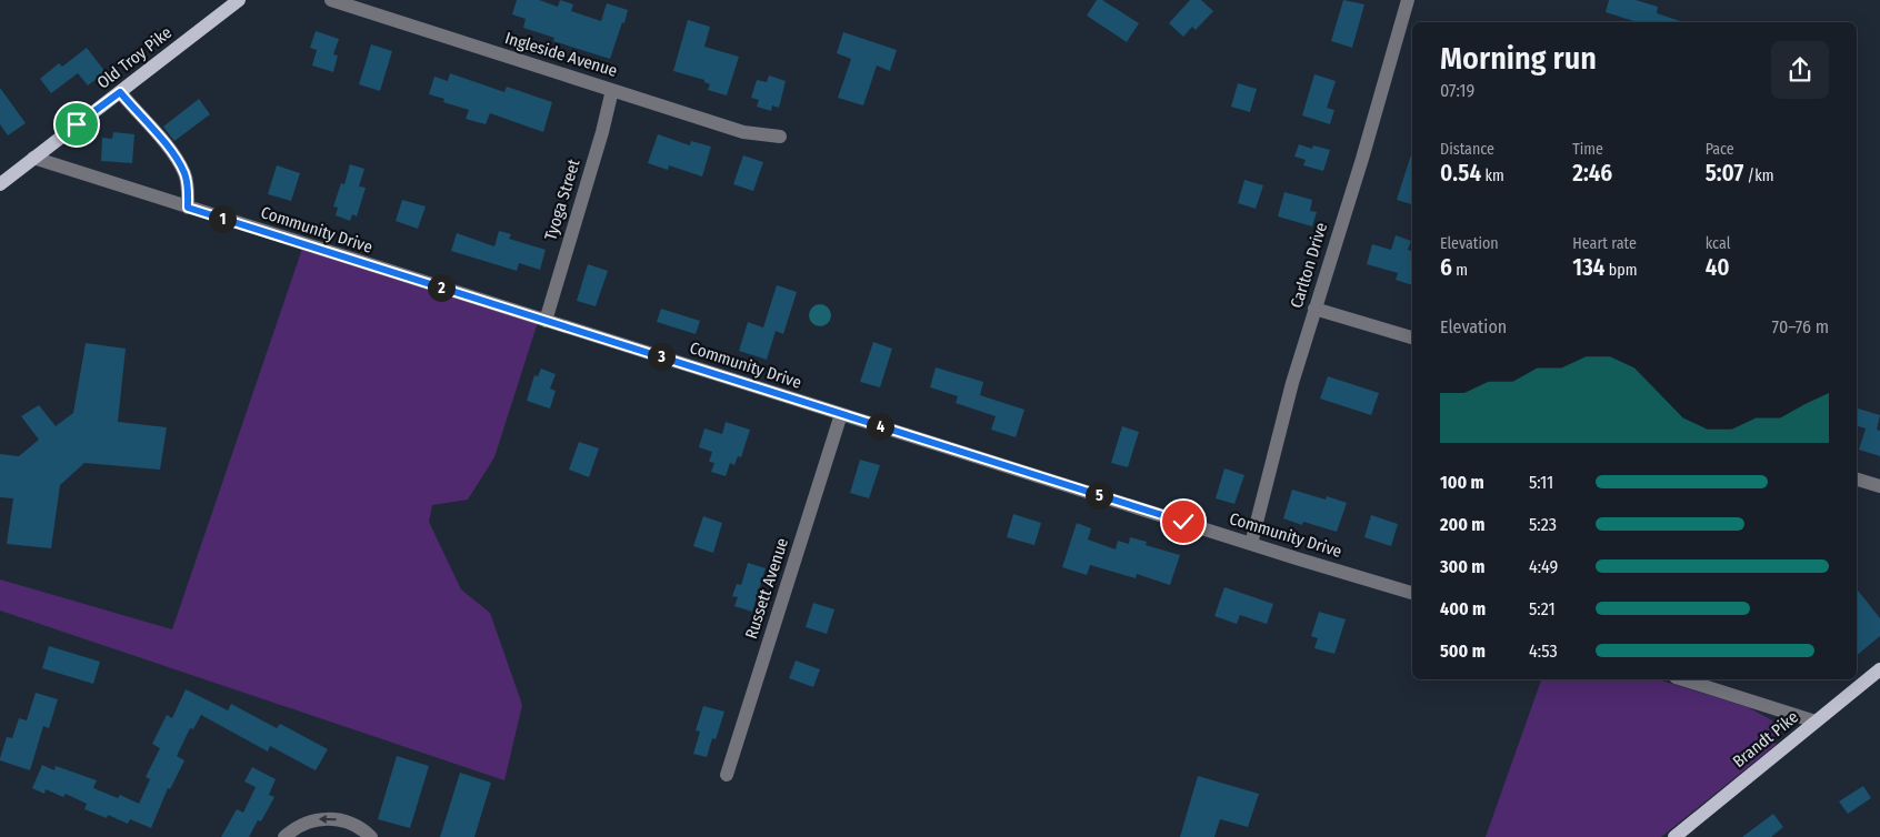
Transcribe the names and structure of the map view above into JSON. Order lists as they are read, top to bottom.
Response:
{
  "streets": {
    "main road": ["Old Troy Pike", "Brandt Pike"],
    "street": [
      "Ingleside Avenue",
      "Tyoga Street",
      "Community Drive",
      "Carlton Drive",
      "Russett Avenue"
    ]
  },
  "crossings": [
    ["Ingleside Avenue", "Tyoga Street"],
    ["Old Troy Pike", "Community Drive"],
    ["Tyoga Street", "Community Drive"],
    ["Community Drive", "Carlton Drive"],
    ["Community Drive", "Russett Avenue"]
  ],
  "page": {
    "heading": ["Morning run", "07:19"],
    "stats": [
      ["Distance", "0.54 km"],
      ["Time", "2:46"],
      ["Pace", "5:07 /km"],
      ["Elevation", "6 m"],
      ["Heart rate", "134 bpm"],
      ["kcal", "40"]
    ],
    "pins": [
      "1",
      "2",
      "3",
      "4",
      "5"
    ],
    "chart": ["Elevation", "70–76 m"],
    "list": [
      {
        "name": "100 m",
        "note": "5:11"
      },
      {
        "name": "200 m",
        "note": "5:23"
      },
      {
        "name": "300 m",
        "note": "4:49"
      },
      {
        "name": "400 m",
        "note": "5:21"
      },
      {
        "name": "500 m",
        "note": "4:53"
      }
    ]
  }
}
